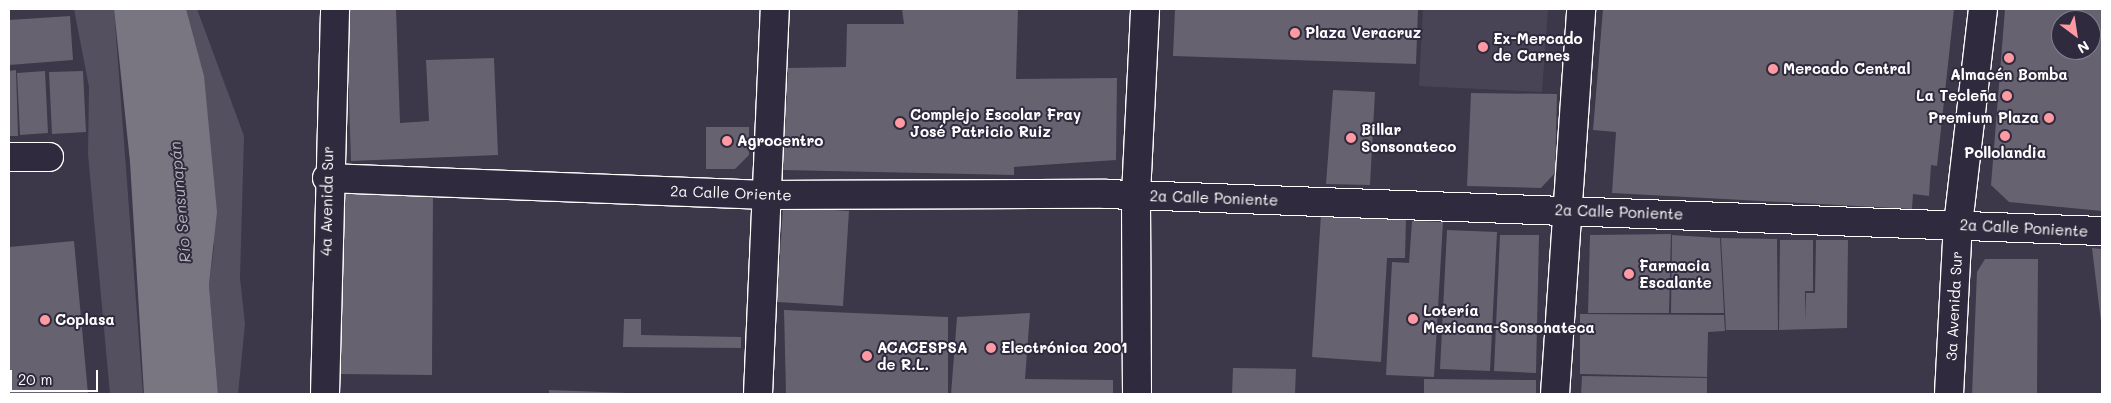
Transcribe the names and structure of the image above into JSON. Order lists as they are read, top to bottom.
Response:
{
  "streets": {
    "street": [
      "2a Calle Oriente",
      "2a Calle Poniente",
      "4a Avenida Sur",
      "3a Avenida Sur"
    ]
  },
  "crossings": [
    ["2a Calle Oriente", "2a Calle Poniente"],
    ["2a Calle Oriente", "4a Avenida Sur"],
    ["2a Calle Poniente", "3a Avenida Sur"]
  ],
  "water": ["Río Sensunapán"],
  "places": [
    "Plaza Veracruz",
    "Ex-Mercado de Carnes",
    "Almacén Bomba",
    "Mercado Central",
    "La Tecleña",
    "Premium Plaza",
    "Complejo Escolar Fray José Patricio Ruiz",
    "Pollolandia",
    "Billar Sonsonateco",
    "Agrocentro",
    "Farmacia Escalante",
    "Lotería Mexicana-Sonsonateca",
    "Coplasa",
    "Electrónica 2001",
    "ACACESPSA de R.L."
  ],
  "scale_bar": "20 m",
  "north": "bottom right"
}
